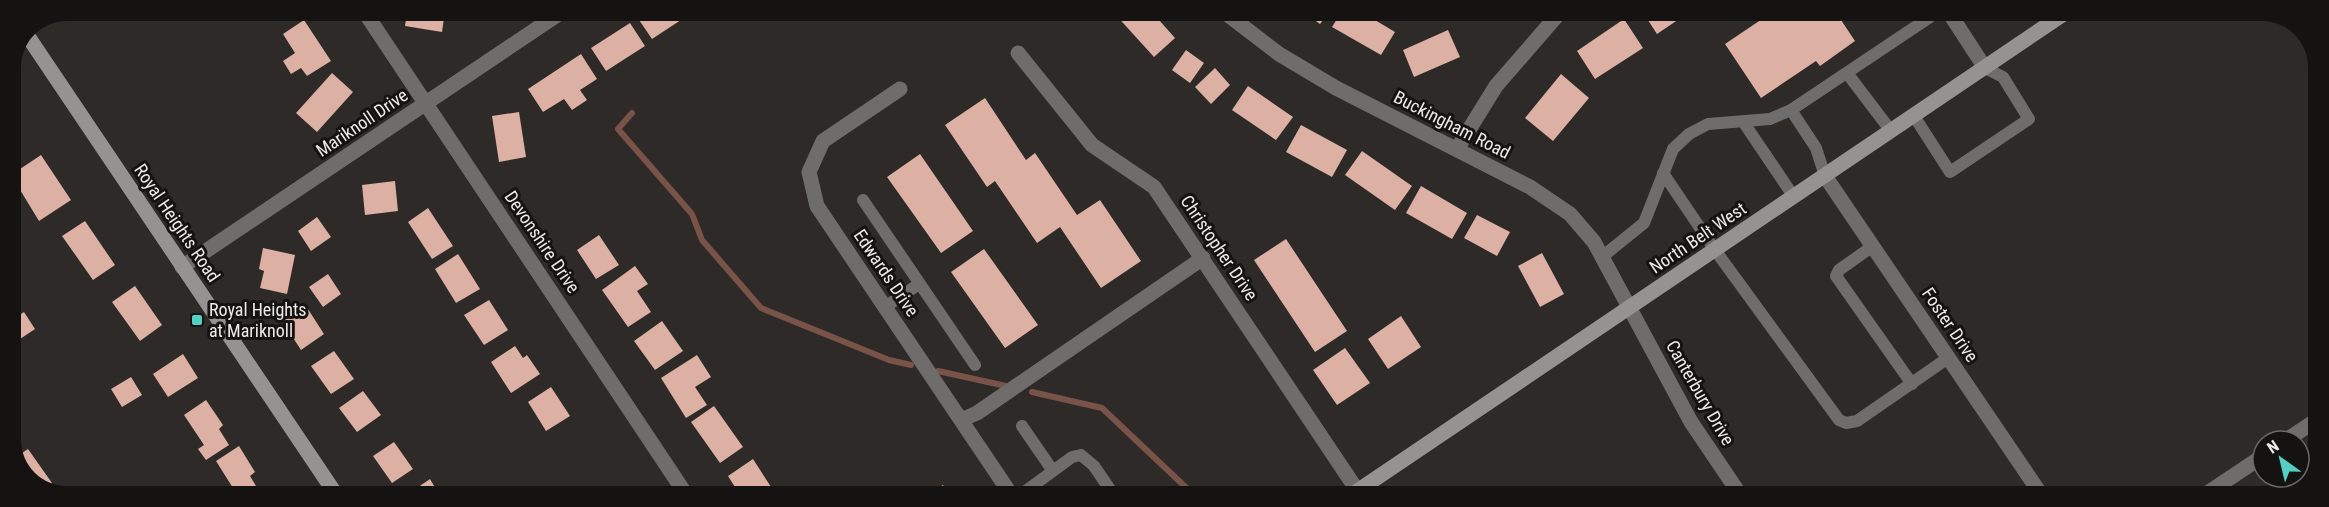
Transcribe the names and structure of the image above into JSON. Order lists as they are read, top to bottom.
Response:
{
  "streets": {
    "main road": ["Royal Heights Road", "North Belt West"],
    "street": [
      "Mariknoll Drive",
      "Buckingham Road",
      "Devonshire Drive",
      "Christopher Drive",
      "Edwards Drive",
      "Foster Drive",
      "Canterbury Drive"
    ]
  },
  "crossings": [
    ["Mariknoll Drive", "Royal Heights Road"],
    ["Mariknoll Drive", "Devonshire Drive"],
    ["Buckingham Road", "North Belt West"],
    ["Buckingham Road", "Canterbury Drive"],
    ["North Belt West", "Foster Drive"],
    ["North Belt West", "Canterbury Drive"]
  ],
  "places": {
    "transit": ["Royal Heights at Mariknoll"]
  },
  "north": "top left"
}
